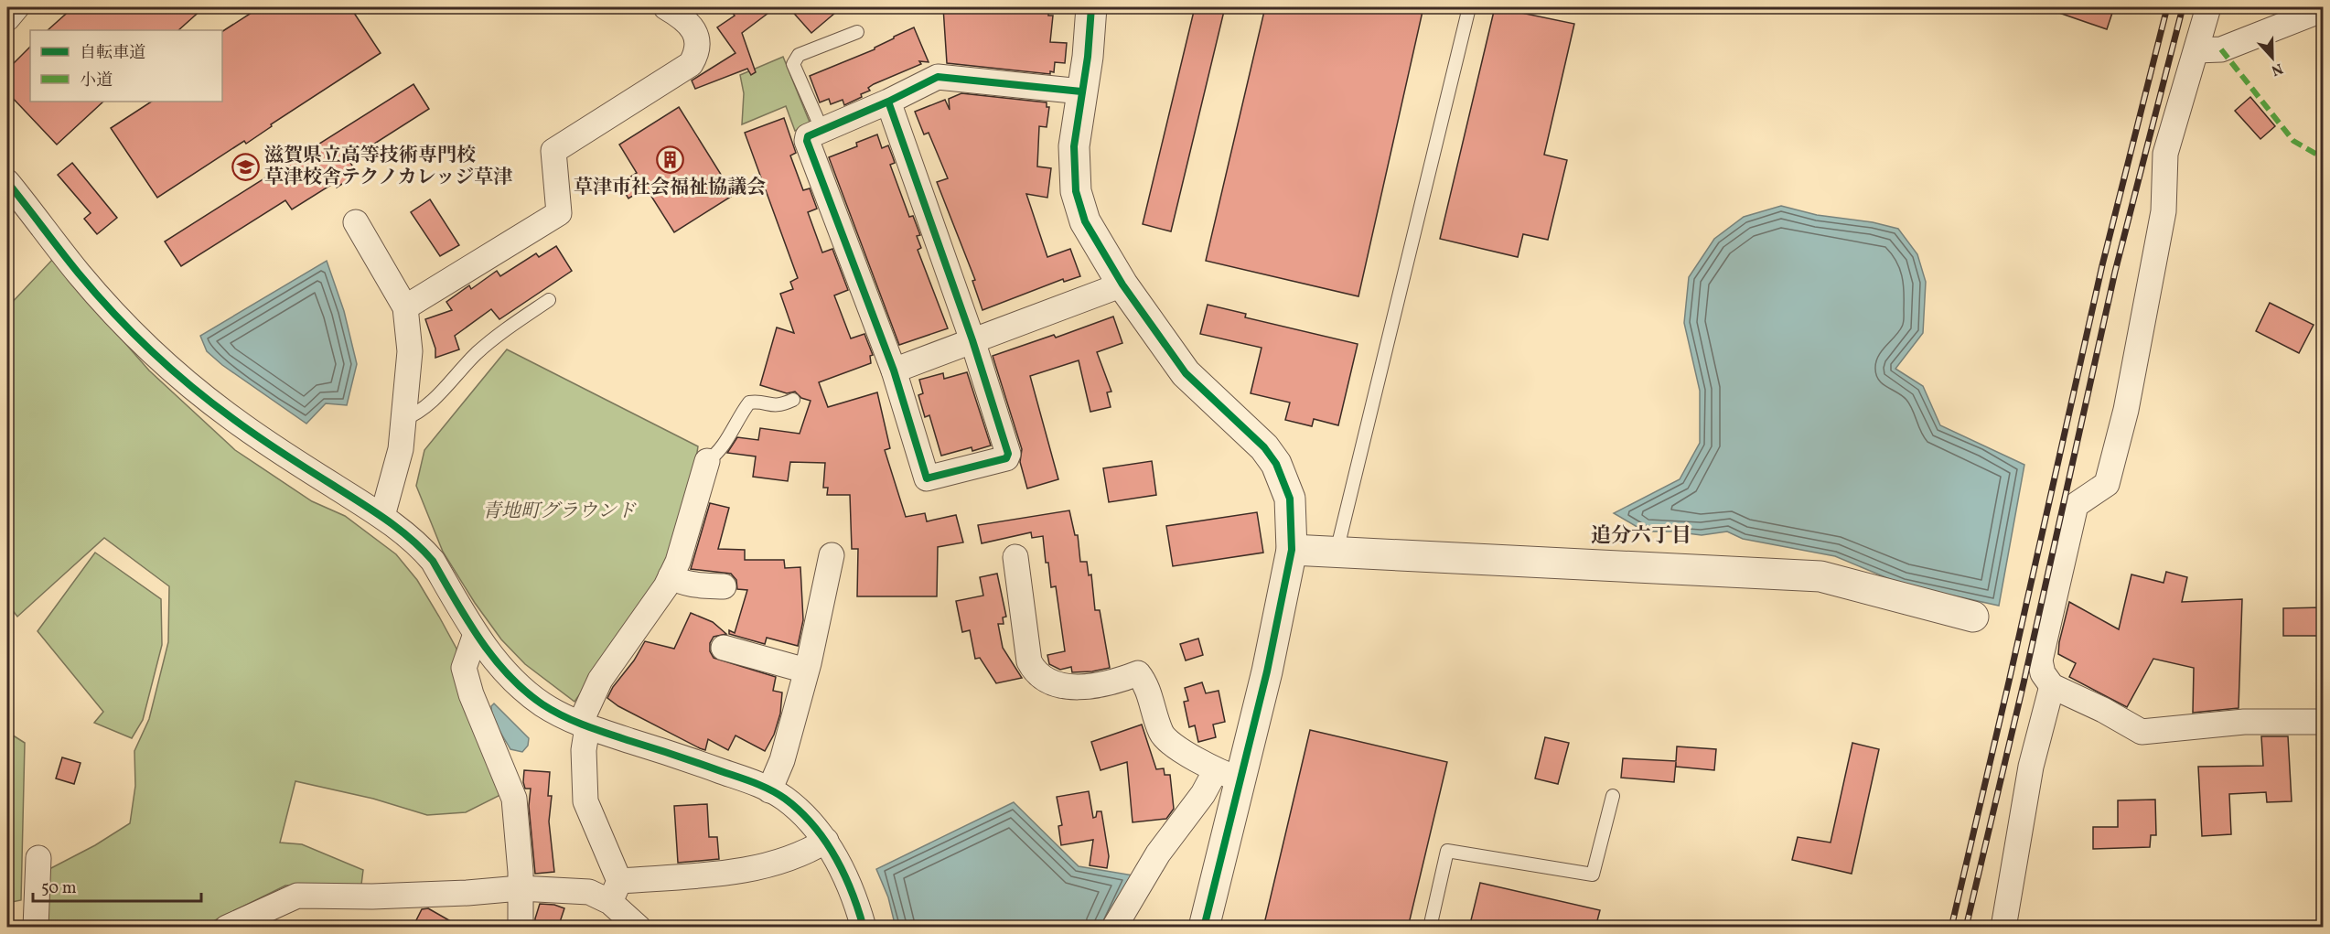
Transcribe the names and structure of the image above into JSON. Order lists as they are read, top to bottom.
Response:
{
  "districts": ["追分六丁目"],
  "parks": ["青地町グラウンド"],
  "places": {
    "building": ["草津市社会福祉協議会"],
    "school or university": ["滋賀県立高等技術専門校 草津校舎テクノカレッジ草津"]
  },
  "legend": ["自転車道", "小道"],
  "scale_bar": "50 m",
  "north": "bottom"
}
